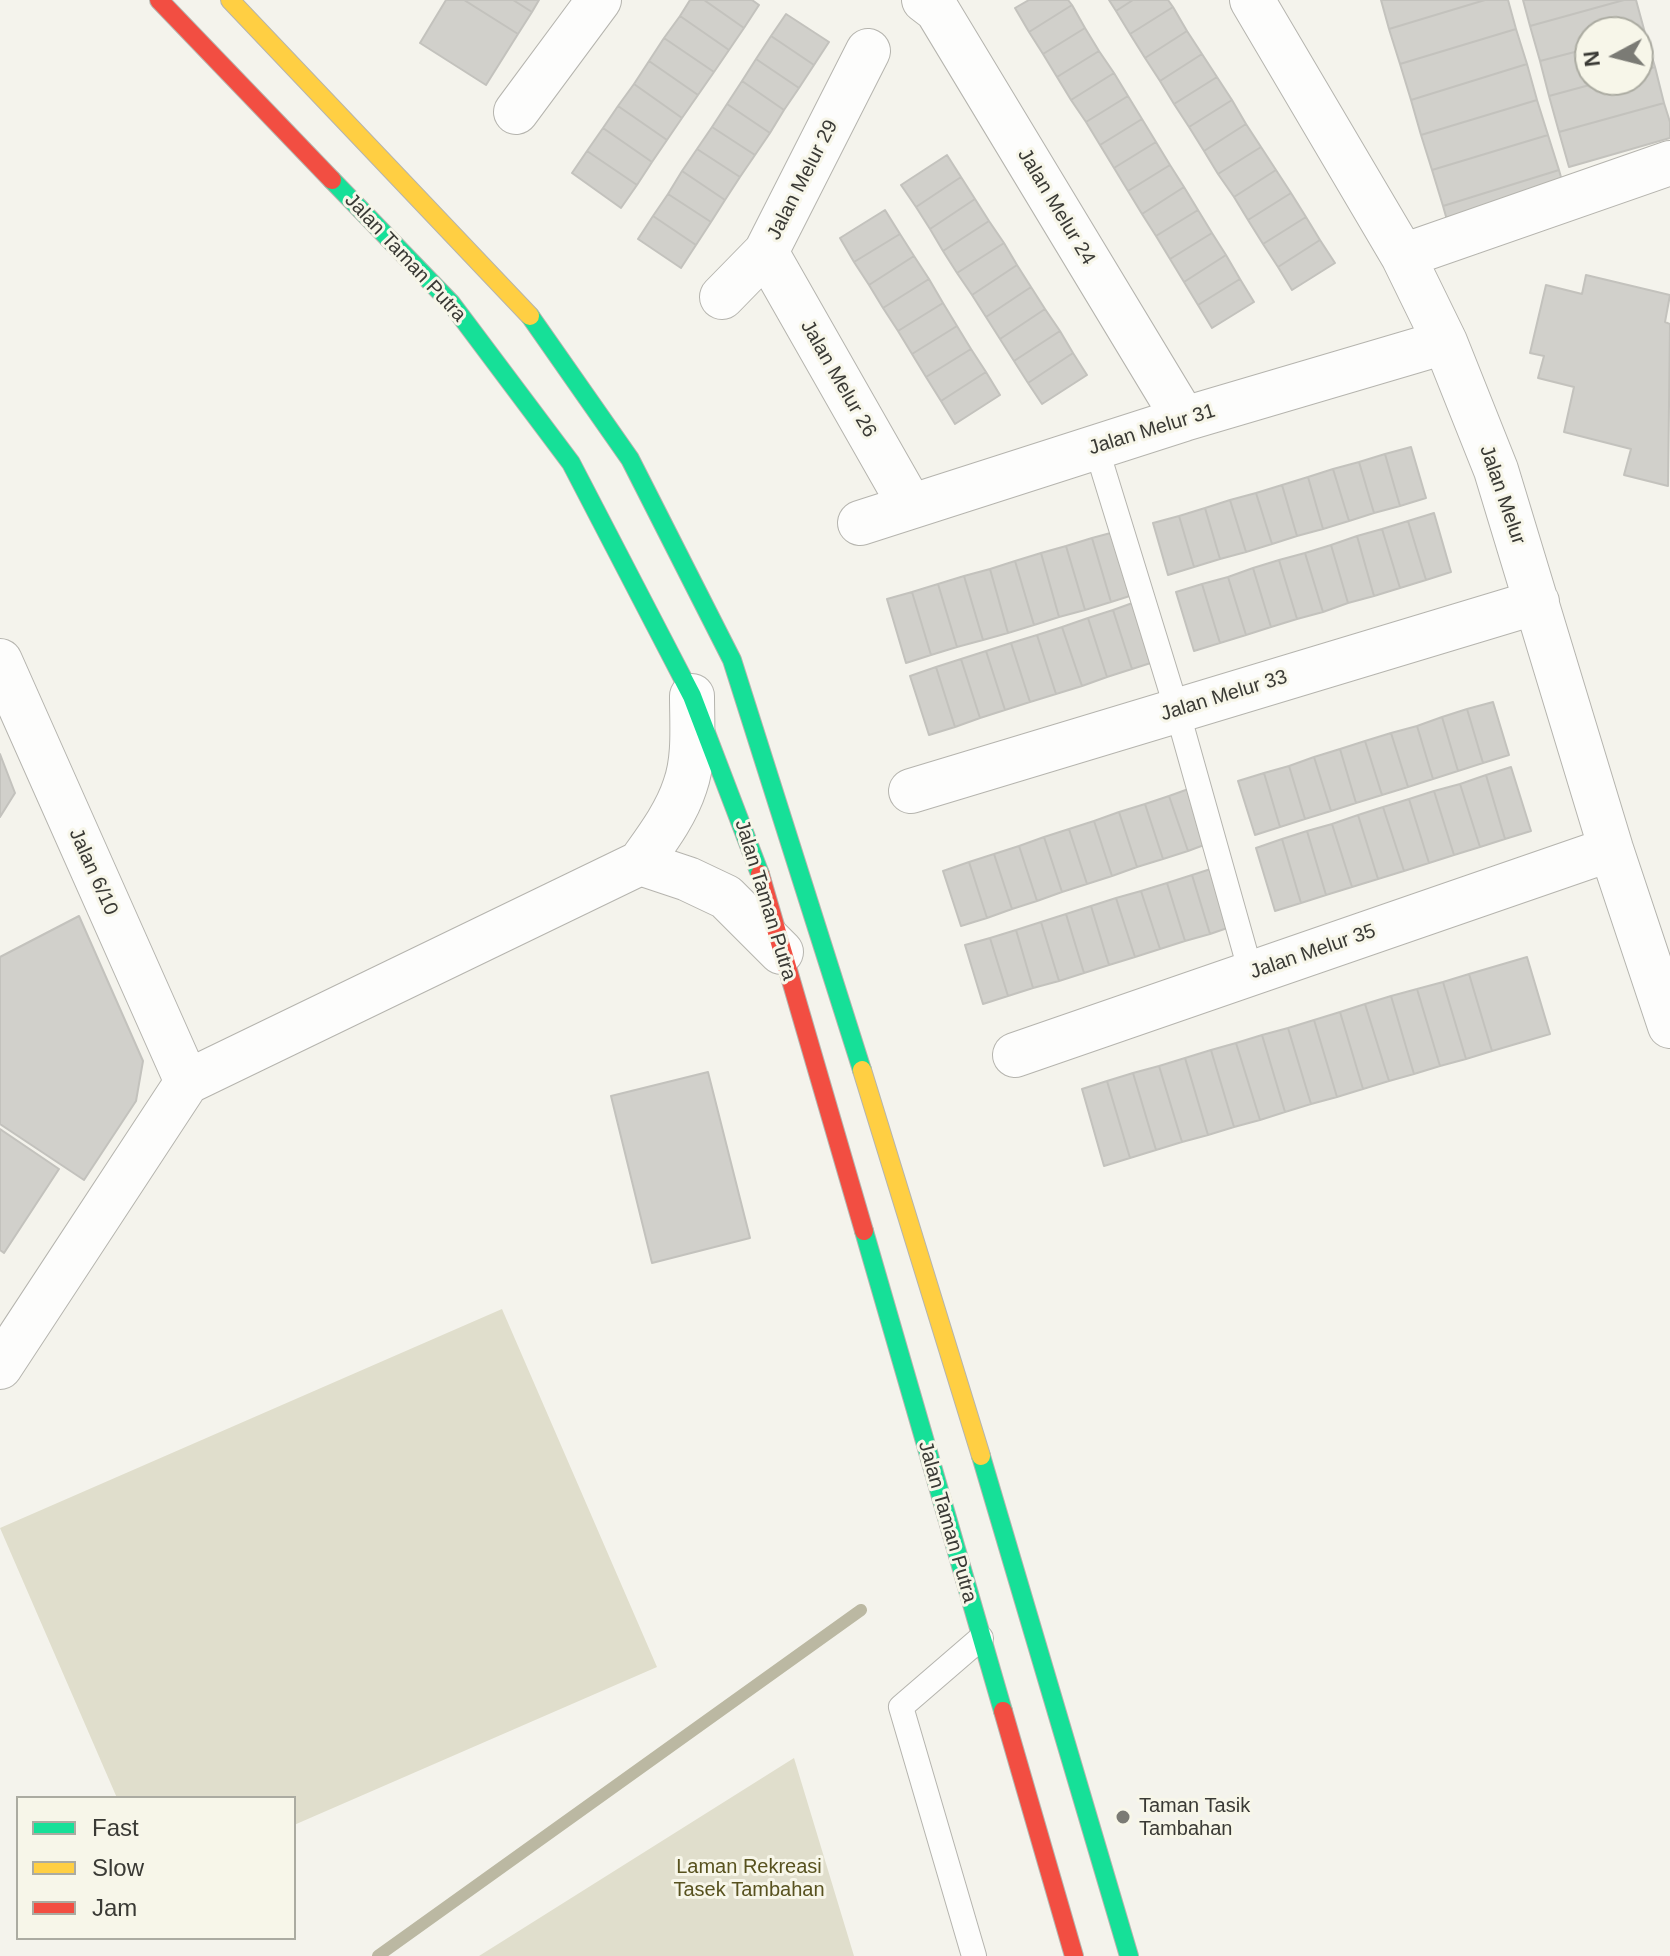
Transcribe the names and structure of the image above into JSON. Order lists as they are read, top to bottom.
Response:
{
  "streets": {
    "street": [
      "Jalan Melur 29",
      "Jalan Melur 24",
      "Jalan Taman Putra",
      "Jalan Melur 26",
      "Jalan Melur 31",
      "Jalan Melur",
      "Jalan Melur 33",
      "Jalan 6/10",
      "Jalan Melur 35"
    ]
  },
  "crossings": [
    ["Jalan Melur 29", "Jalan Melur 26"],
    ["Jalan Melur 24", "Jalan Melur 31"],
    ["Jalan Melur 26", "Jalan Melur 31"],
    ["Jalan Melur 31", "Jalan Melur"],
    ["Jalan Melur", "Jalan Melur 33"],
    ["Jalan Melur", "Jalan Melur 35"]
  ],
  "parks": ["Laman Rekreasi Tasek Tambahan"],
  "places": ["Taman Tasik Tambahan"],
  "legend": ["Fast", "Slow", "Jam"],
  "north": "left"
}
